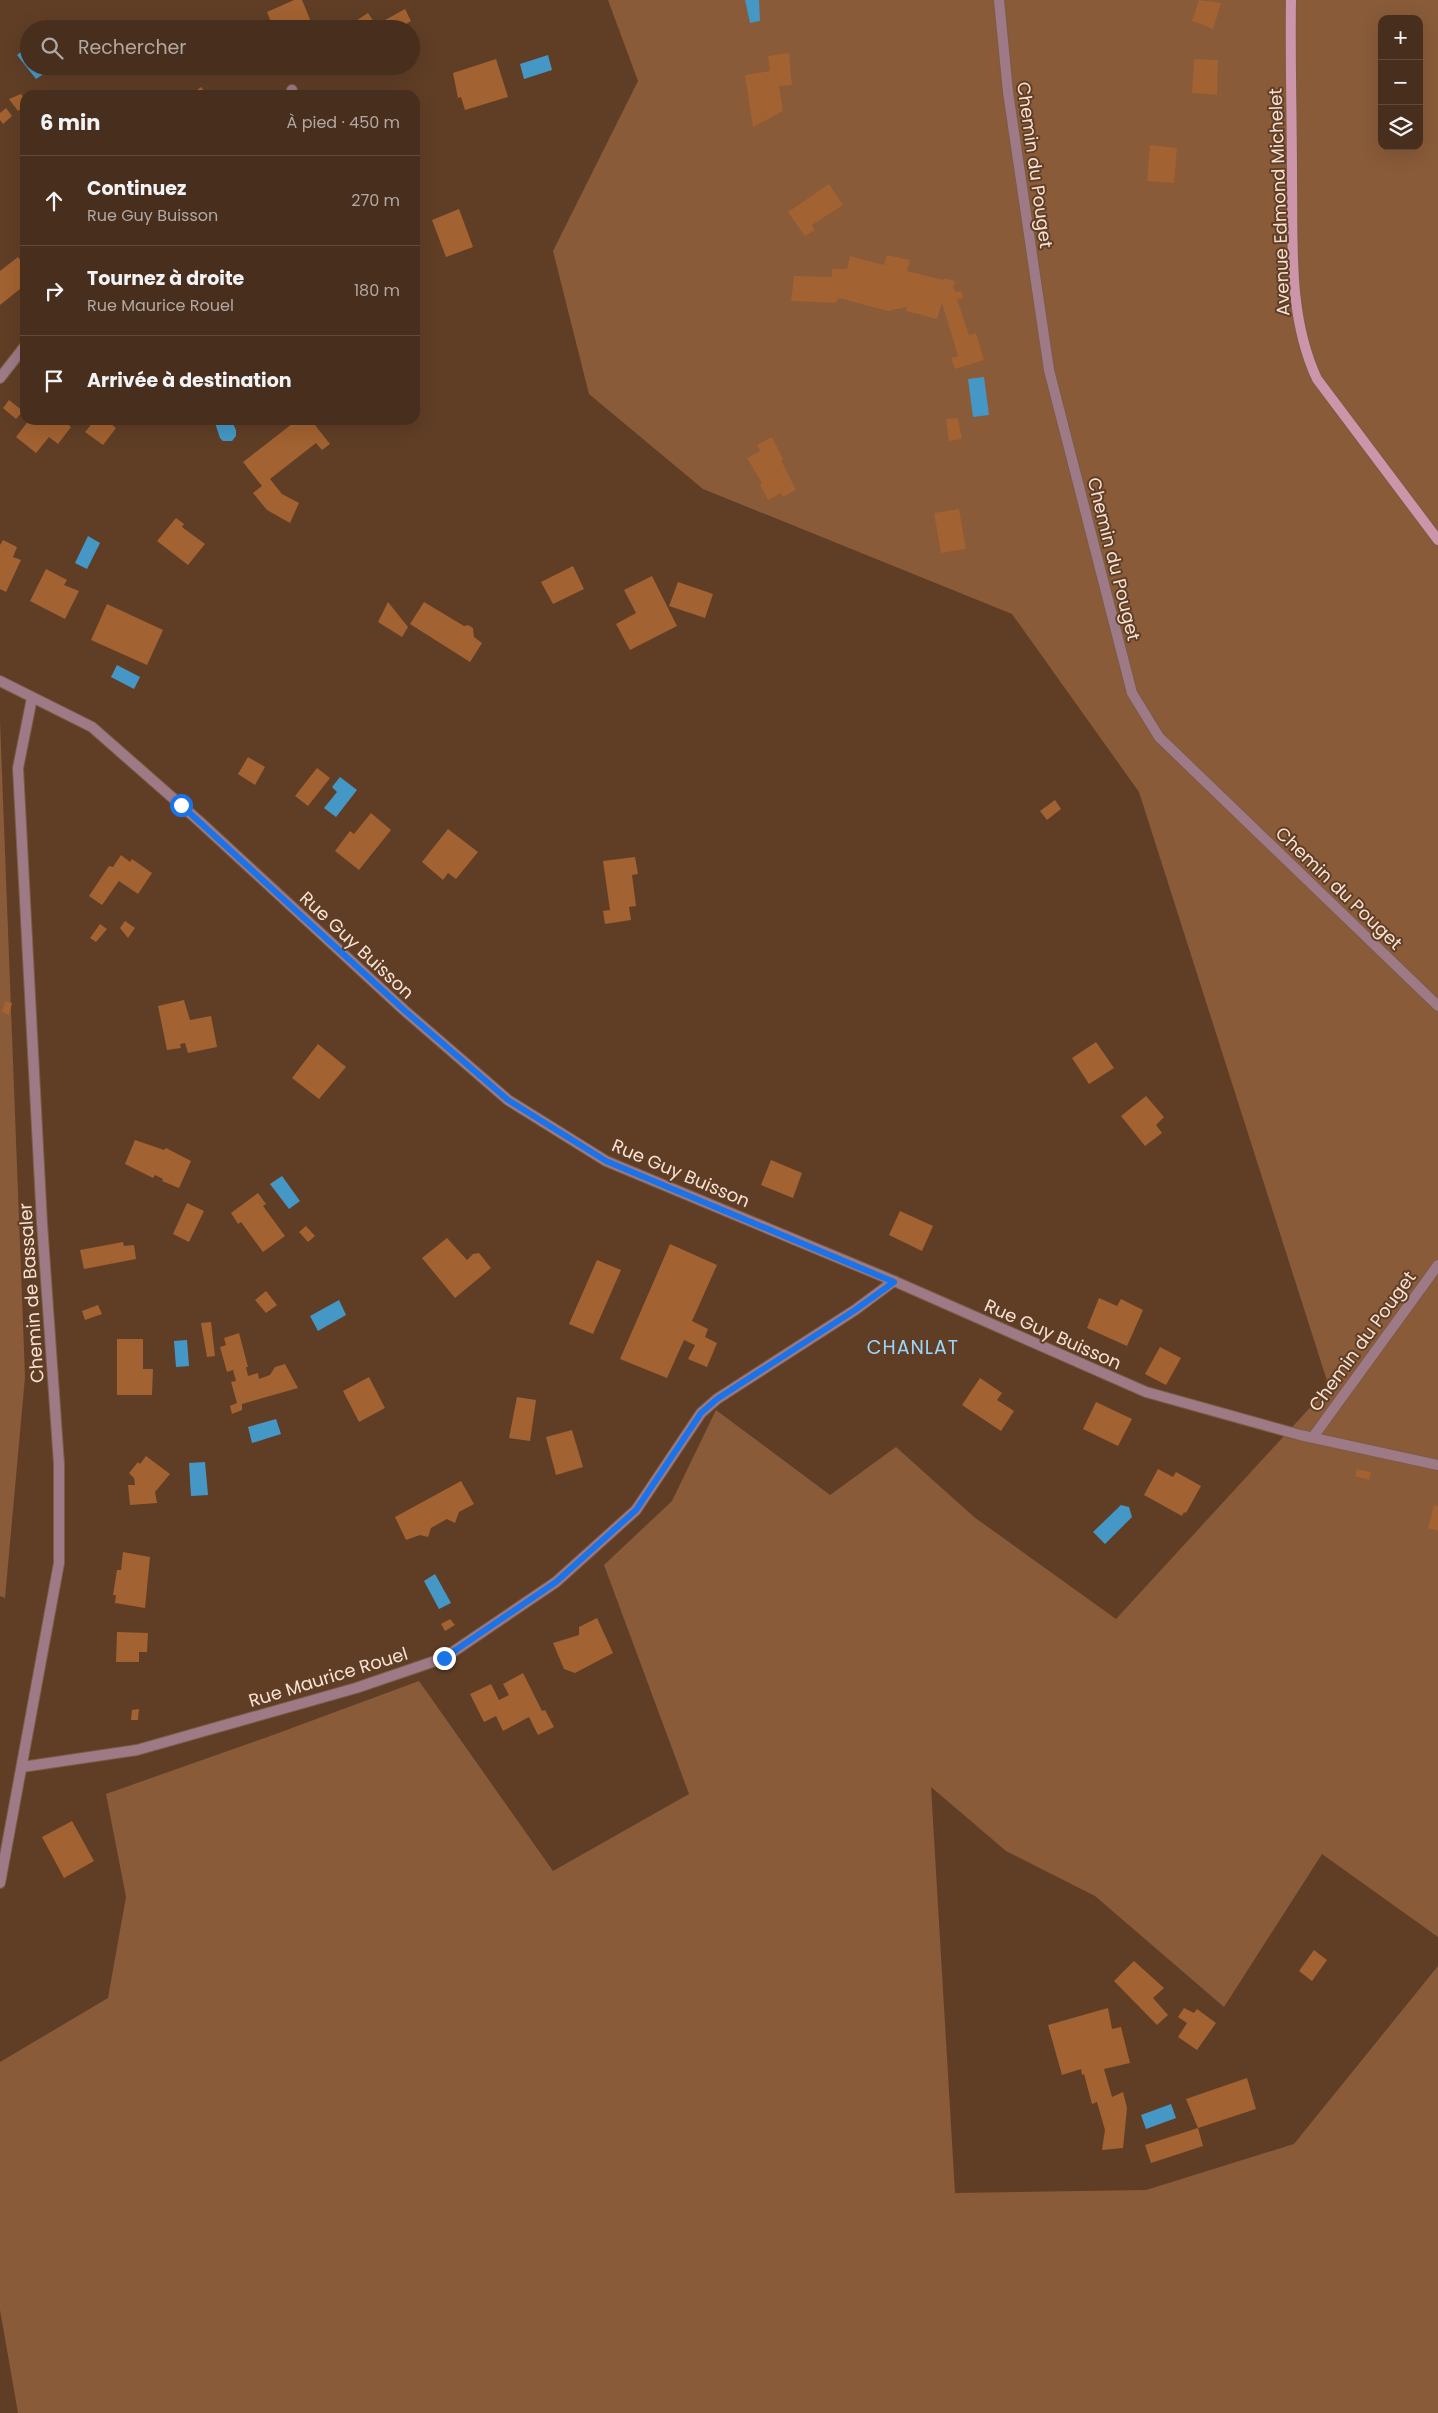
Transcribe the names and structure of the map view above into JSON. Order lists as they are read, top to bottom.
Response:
{
  "streets": {
    "main road": ["Avenue Edmond Michelet"],
    "street": [
      "Chemin du Pouget",
      "Rue Guy Buisson",
      "Chemin de Bassaler",
      "Rue Maurice Rouel"
    ]
  },
  "crossings": [
    ["Chemin du Pouget", "Rue Guy Buisson"],
    ["Rue Guy Buisson", "Chemin de Bassaler"],
    ["Rue Guy Buisson", "Rue Maurice Rouel"],
    ["Chemin de Bassaler", "Rue Maurice Rouel"]
  ],
  "districts": ["CHANLAT"],
  "page": {
    "map_buttons": ["+", "−"],
    "search": "Rechercher",
    "heading": ["6 min", "À pied · 450 m"],
    "list": [
      ["Continuez", "Rue Guy Buisson", "270 m"],
      ["Tournez à droite", "Rue Maurice Rouel", "180 m"],
      "Arrivée à destination"
    ]
  }
}
